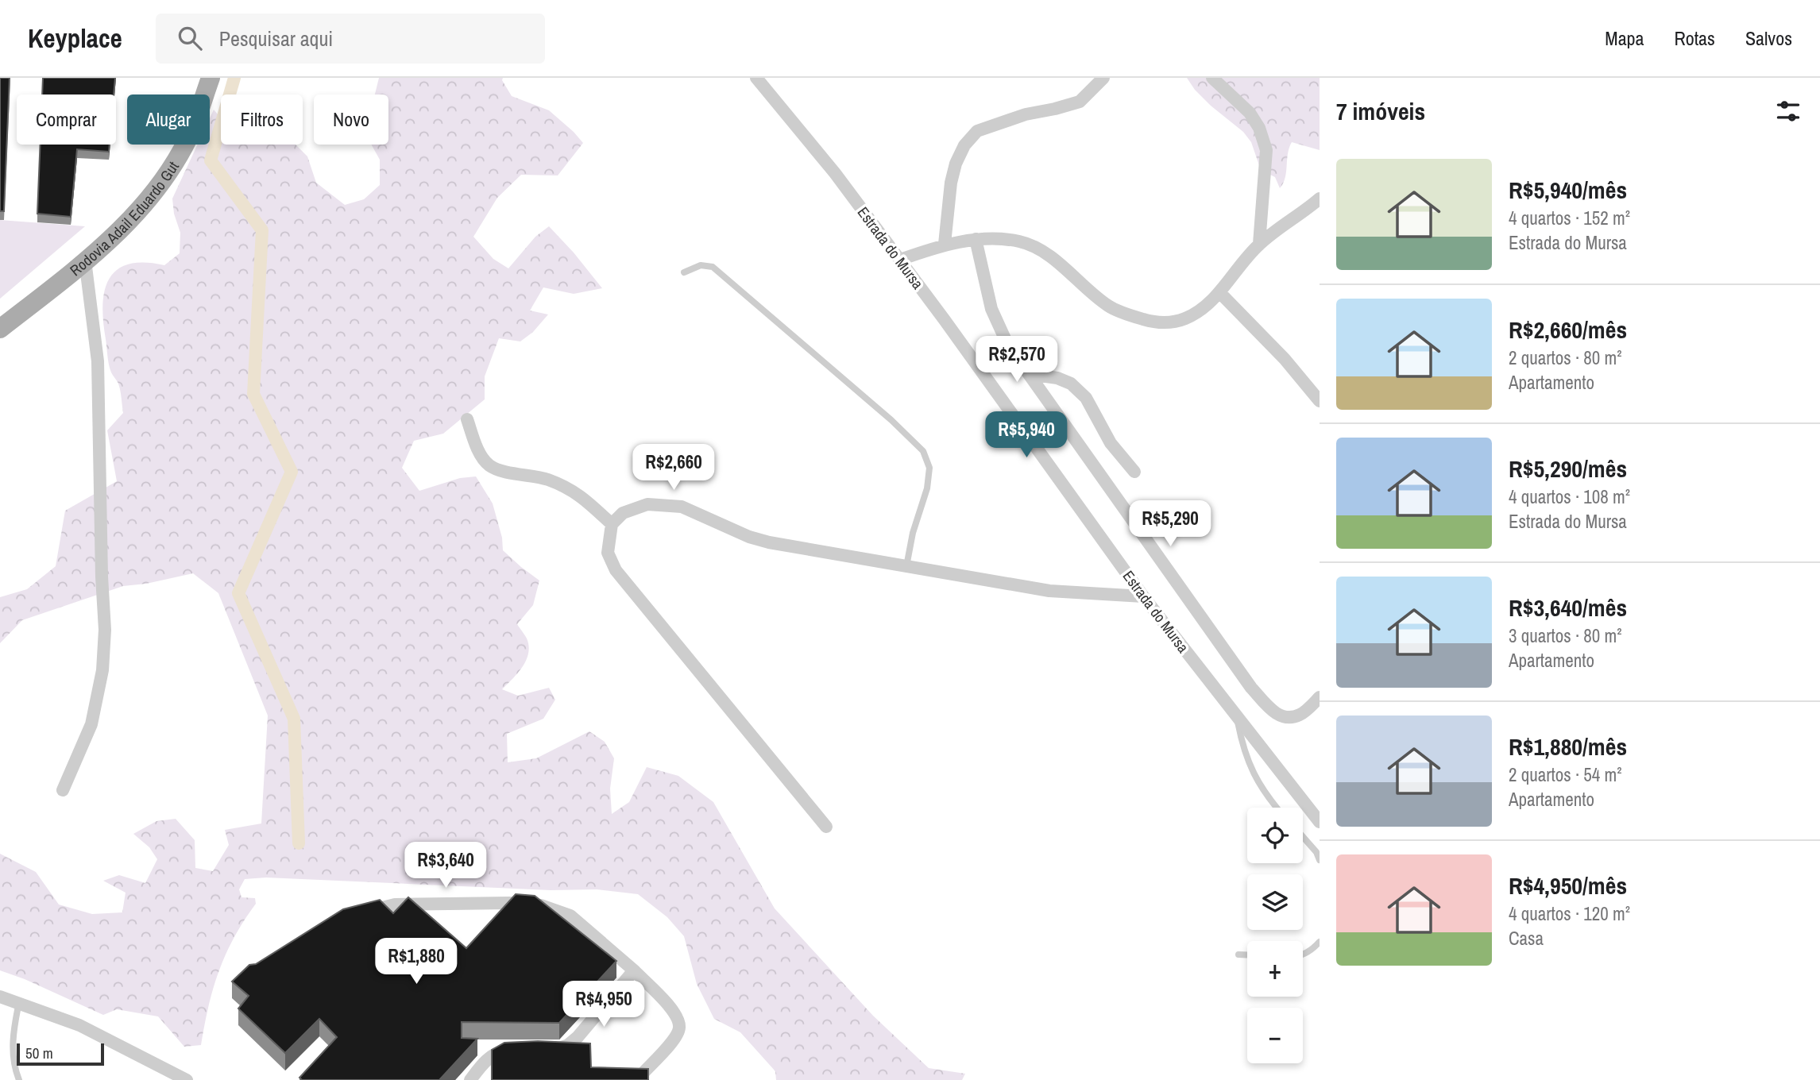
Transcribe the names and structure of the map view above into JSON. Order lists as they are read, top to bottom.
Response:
{
  "streets": {
    "main road": ["Rodovia Adail Eduardo Gut"],
    "street": ["Estrada do Mursa"]
  },
  "scale_bar": "50 m",
  "page": {
    "header": "Keyplace",
    "search": "Pesquisar aqui",
    "nav": ["Mapa", "Rotas", "Salvos"],
    "heading": "7 imóveis",
    "chip": [
      "Comprar",
      "Alugar",
      "Filtros",
      "Novo"
    ],
    "list": [
      {
        "name": "R$5,940/mês",
        "note": "4 quartos · 152 m² · Estrada do Mursa"
      },
      {
        "name": "R$2,660/mês",
        "note": "2 quartos · 80 m² · Apartamento"
      },
      {
        "name": "R$5,290/mês",
        "note": "4 quartos · 108 m² · Estrada do Mursa"
      },
      {
        "name": "R$3,640/mês",
        "note": "3 quartos · 80 m² · Apartamento"
      },
      {
        "name": "R$1,880/mês",
        "note": "2 quartos · 54 m² · Apartamento"
      },
      {
        "name": "R$4,950/mês",
        "note": "4 quartos · 120 m² · Casa"
      }
    ],
    "price": [
      "R$2,570",
      "R$5,940",
      "R$2,660",
      "R$5,290",
      "R$3,640",
      "R$1,880",
      "R$4,950"
    ],
    "map_buttons": ["+", "−"],
    "scale": "50 m"
  }
}
